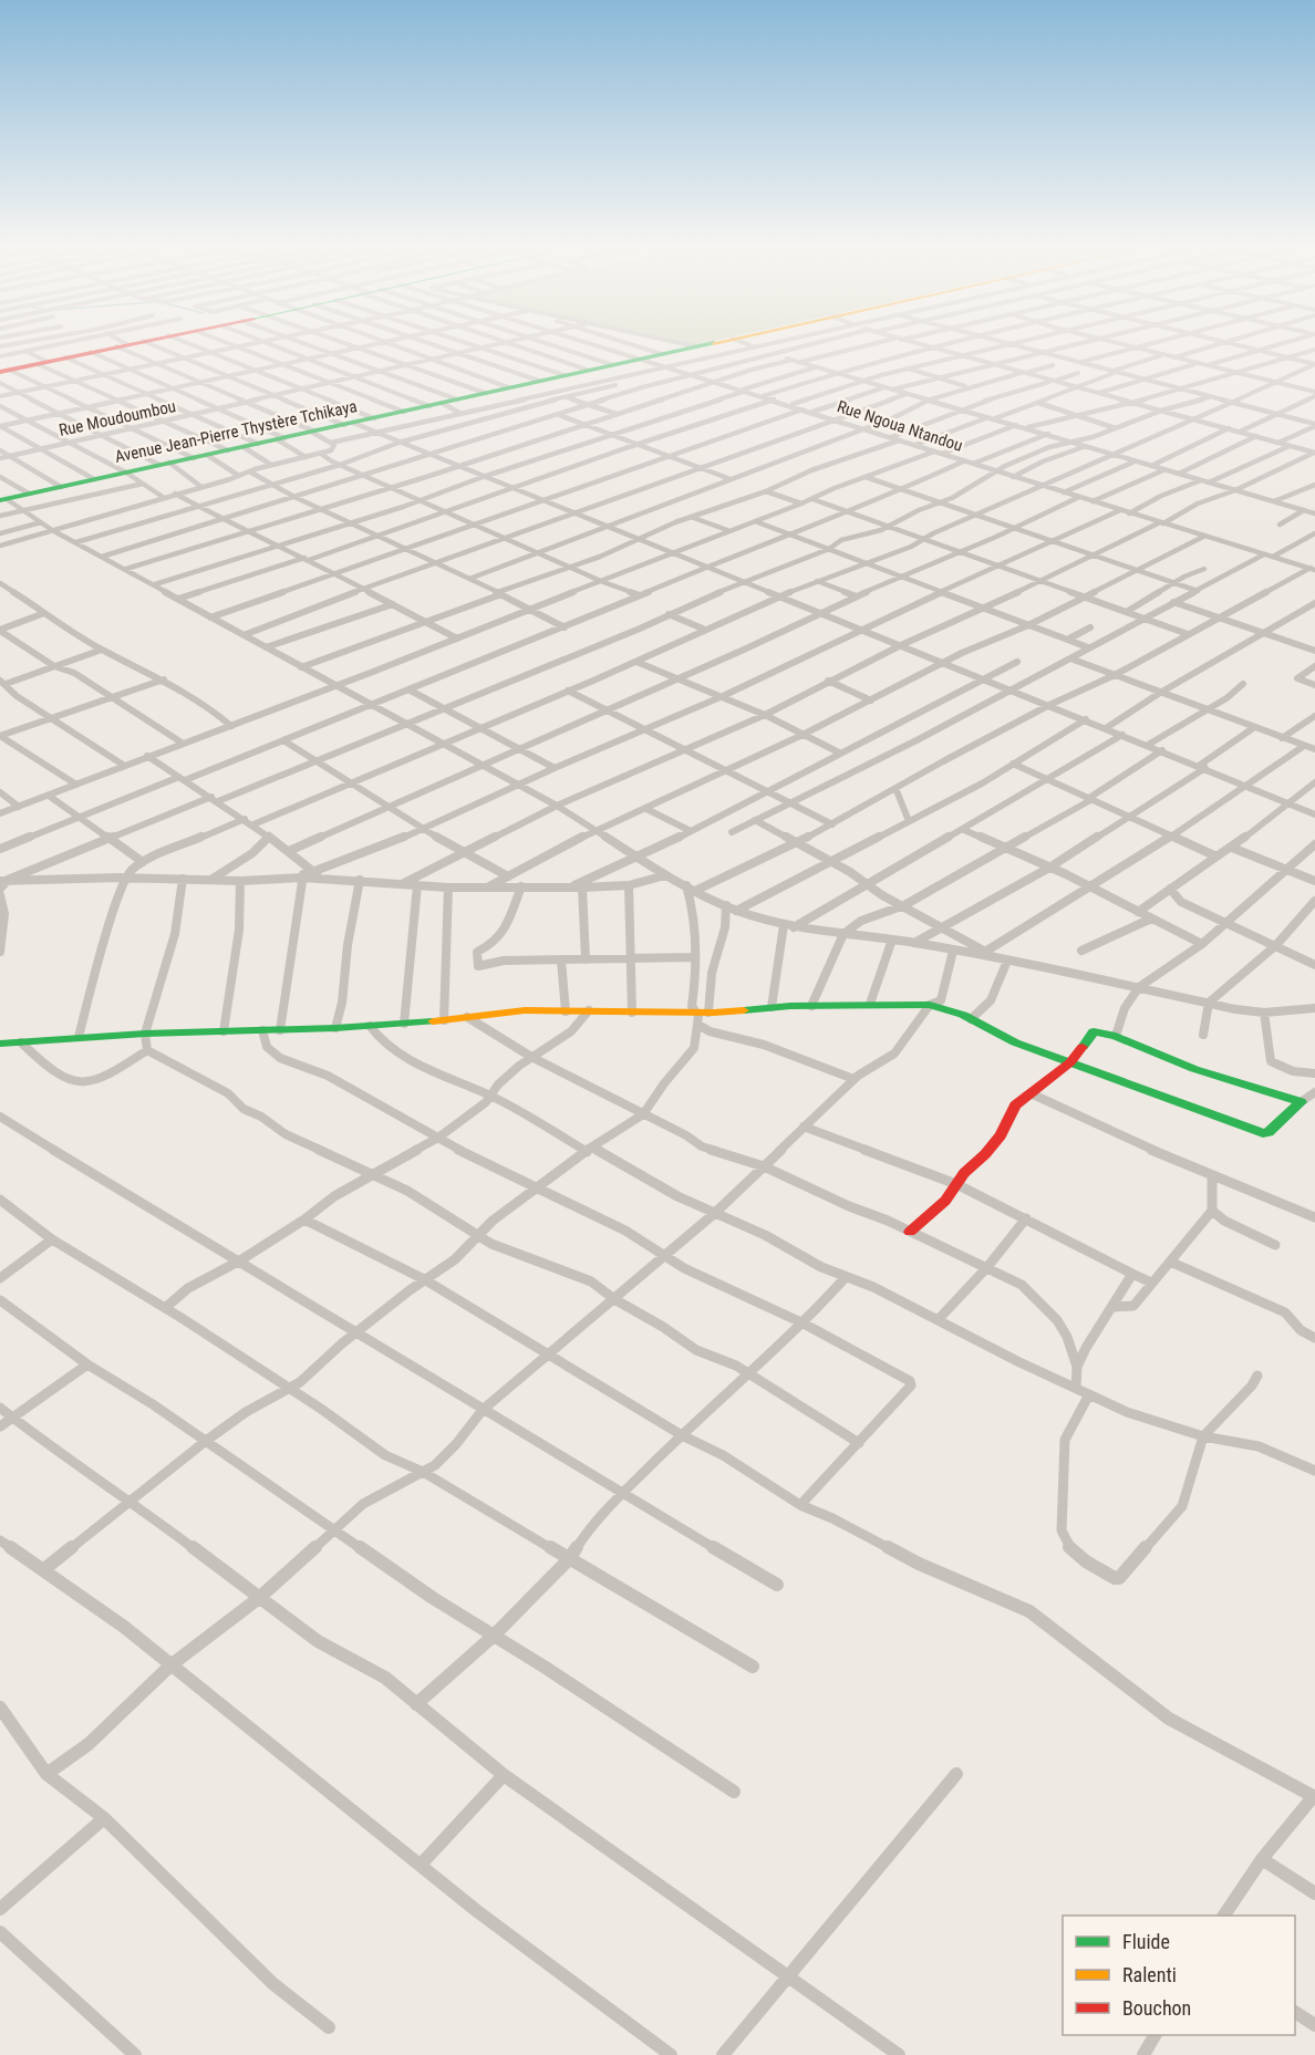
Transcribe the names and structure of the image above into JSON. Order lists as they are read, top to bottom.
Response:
{
  "streets": {
    "street": ["Rue Moudoumbou", "Rue Ngoua Ntandou", "Avenue Jean-Pierre Thystère Tchikaya"]
  },
  "crossings": [
    ["Rue Ngoua Ntandou", "Avenue Jean-Pierre Thystère Tchikaya"]
  ],
  "legend": ["Fluide", "Ralenti", "Bouchon"]
}
